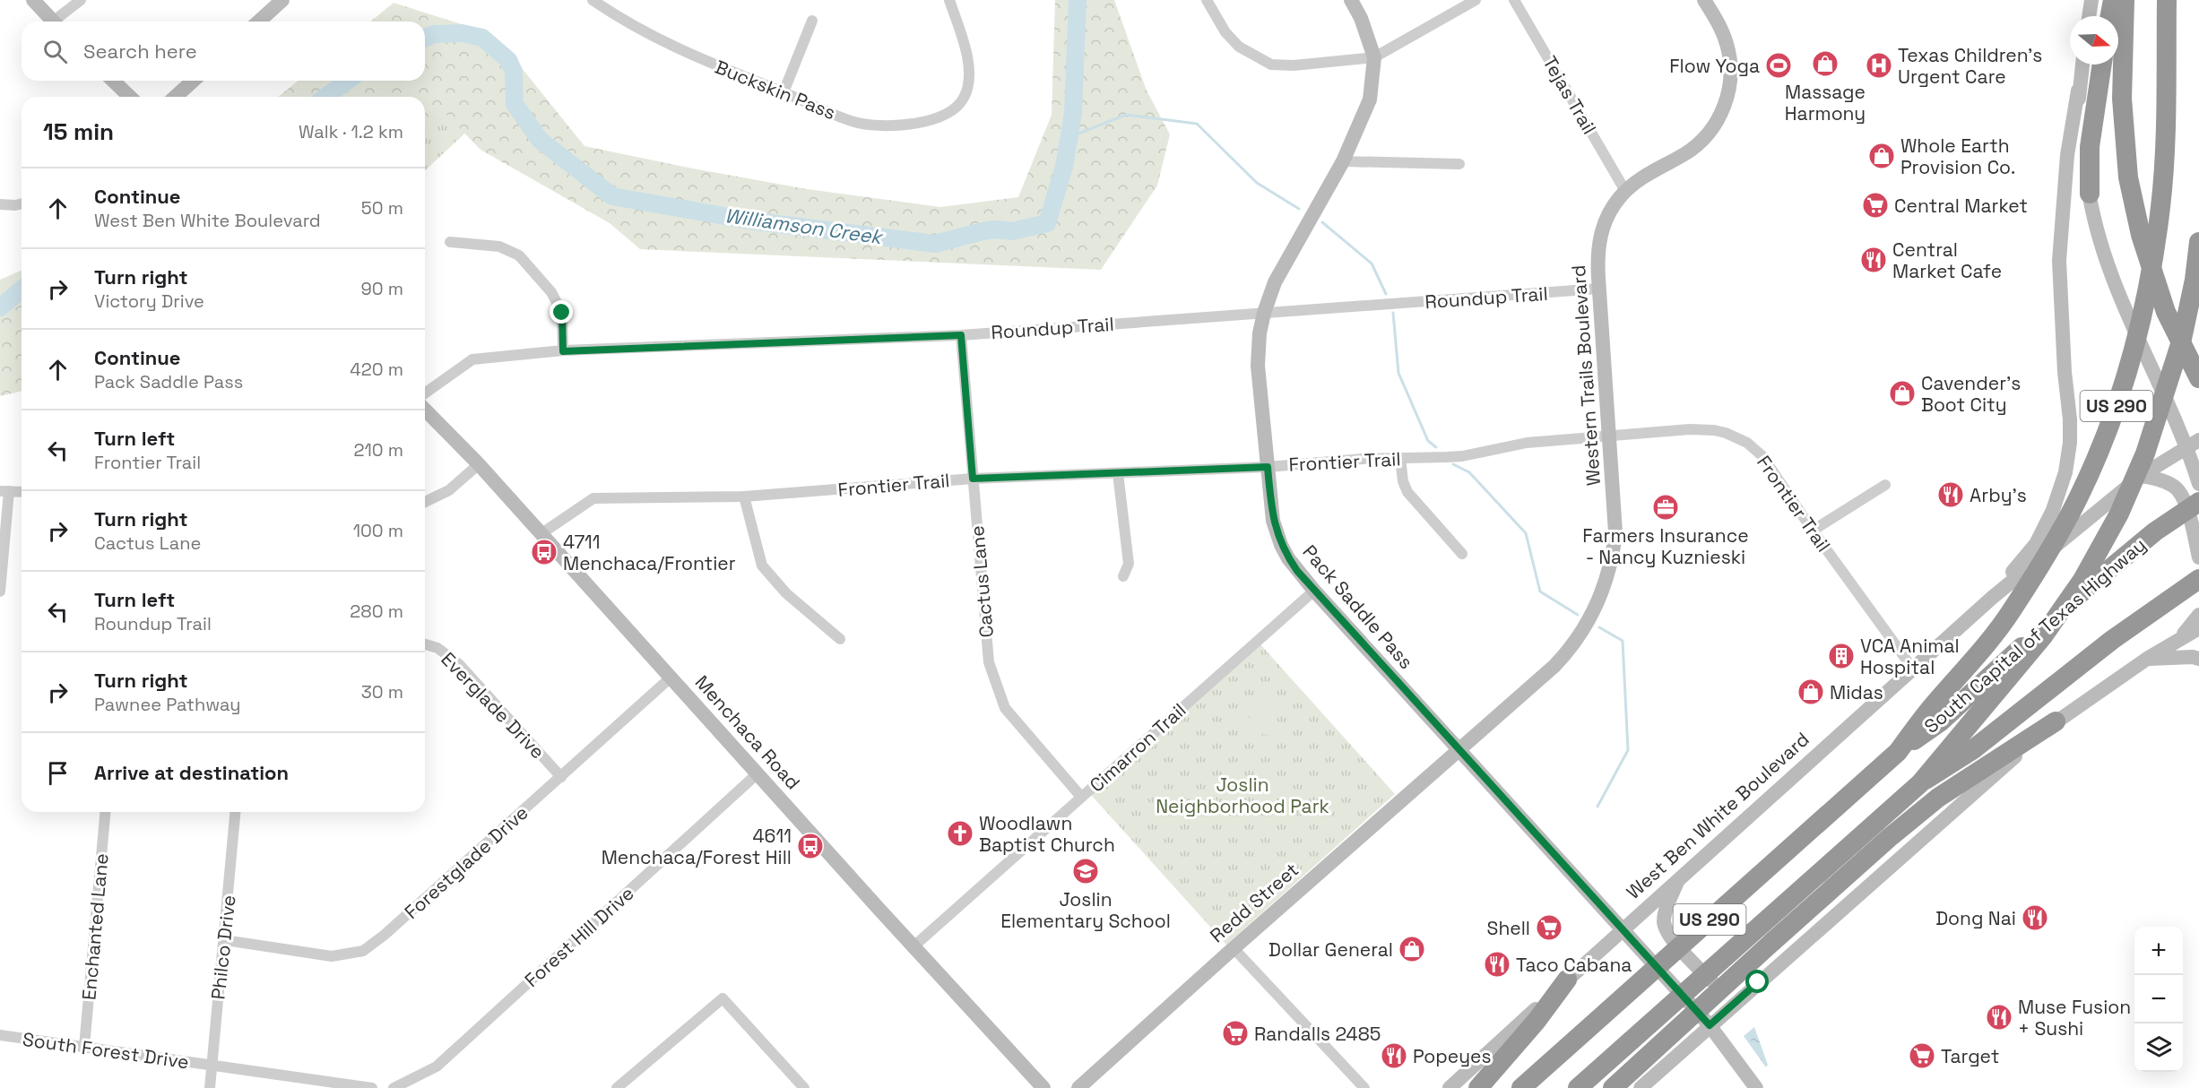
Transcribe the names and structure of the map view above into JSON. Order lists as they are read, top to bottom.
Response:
{
  "streets": {
    "highway": ["US 290", "South Capital of Texas Highway"],
    "main road": [
      "Western Trails Boulevard",
      "Pack Saddle Pass",
      "Menchaca Road",
      "West Ben White Boulevard",
      "Redd Street"
    ],
    "street": [
      "Buckskin Pass",
      "Tejas Trail",
      "Roundup Trail",
      "Frontier Trail",
      "Cactus Lane",
      "Everglade Drive",
      "Cimarron Trail",
      "Forestglade Drive",
      "Enchanted Lane",
      "Forest Hill Drive",
      "Philco Drive",
      "South Forest Drive"
    ]
  },
  "crossings": [
    ["Tejas Trail", "Western Trails Boulevard"],
    ["Roundup Trail", "Western Trails Boulevard"],
    ["Roundup Trail", "Cactus Lane"],
    ["Roundup Trail", "Pack Saddle Pass"],
    ["Western Trails Boulevard", "Frontier Trail"],
    ["Western Trails Boulevard", "Pack Saddle Pass"],
    ["Western Trails Boulevard", "Redd Street"],
    ["US 290", "South Capital of Texas Highway"],
    ["Frontier Trail", "Cactus Lane"],
    ["Frontier Trail", "Pack Saddle Pass"],
    ["Frontier Trail", "Menchaca Road"],
    ["Frontier Trail", "West Ben White Boulevard"],
    ["Cactus Lane", "Cimarron Trail"],
    ["Pack Saddle Pass", "Cimarron Trail"],
    ["Pack Saddle Pass", "West Ben White Boulevard"],
    ["Pack Saddle Pass", "Redd Street"],
    ["Everglade Drive", "Forestglade Drive"],
    ["Menchaca Road", "Cimarron Trail"],
    ["Menchaca Road", "Forestglade Drive"],
    ["Menchaca Road", "Forest Hill Drive"],
    ["Forestglade Drive", "Philco Drive"],
    ["Enchanted Lane", "South Forest Drive"],
    ["Philco Drive", "South Forest Drive"]
  ],
  "water": ["Williamson Creek"],
  "parks": ["Joslin Neighborhood Park"],
  "places": {
    "shop": [
      "Massage Harmony",
      "Whole Earth Provision Co.",
      "Cavender's Boot City",
      "Midas",
      "Dollar General"
    ],
    "sports": ["Flow Yoga"],
    "hospital": ["Texas Children's Urgent Care"],
    "supermarket": [
      "Central Market",
      "Shell",
      "Randalls 2485",
      "Target"
    ],
    "restaurant": [
      "Central Market Cafe",
      "Arby's",
      "Dong Nai",
      "Taco Cabana",
      "Muse Fusion + Sushi",
      "Popeyes"
    ],
    "office": ["Farmers Insurance - Nancy Kuznieski"],
    "bus stop": ["4711 Menchaca/Frontier", "4611 Menchaca/Forest Hill"],
    "building": ["VCA Animal Hospital"],
    "church": ["Woodlawn Baptist Church"],
    "school or university": ["Joslin Elementary School"]
  },
  "north": "right",
  "page": {
    "search": "Search here",
    "heading": ["15 min", "Walk · 1.2 km"],
    "list": [
      ["Continue", "West Ben White Boulevard", "50 m"],
      ["Turn right", "Victory Drive", "90 m"],
      ["Continue", "Pack Saddle Pass", "420 m"],
      ["Turn left", "Frontier Trail", "210 m"],
      ["Turn right", "Cactus Lane", "100 m"],
      ["Turn left", "Roundup Trail", "280 m"],
      ["Turn right", "Pawnee Pathway", "30 m"],
      "Arrive at destination"
    ],
    "map_buttons": ["+", "−"]
  }
}
